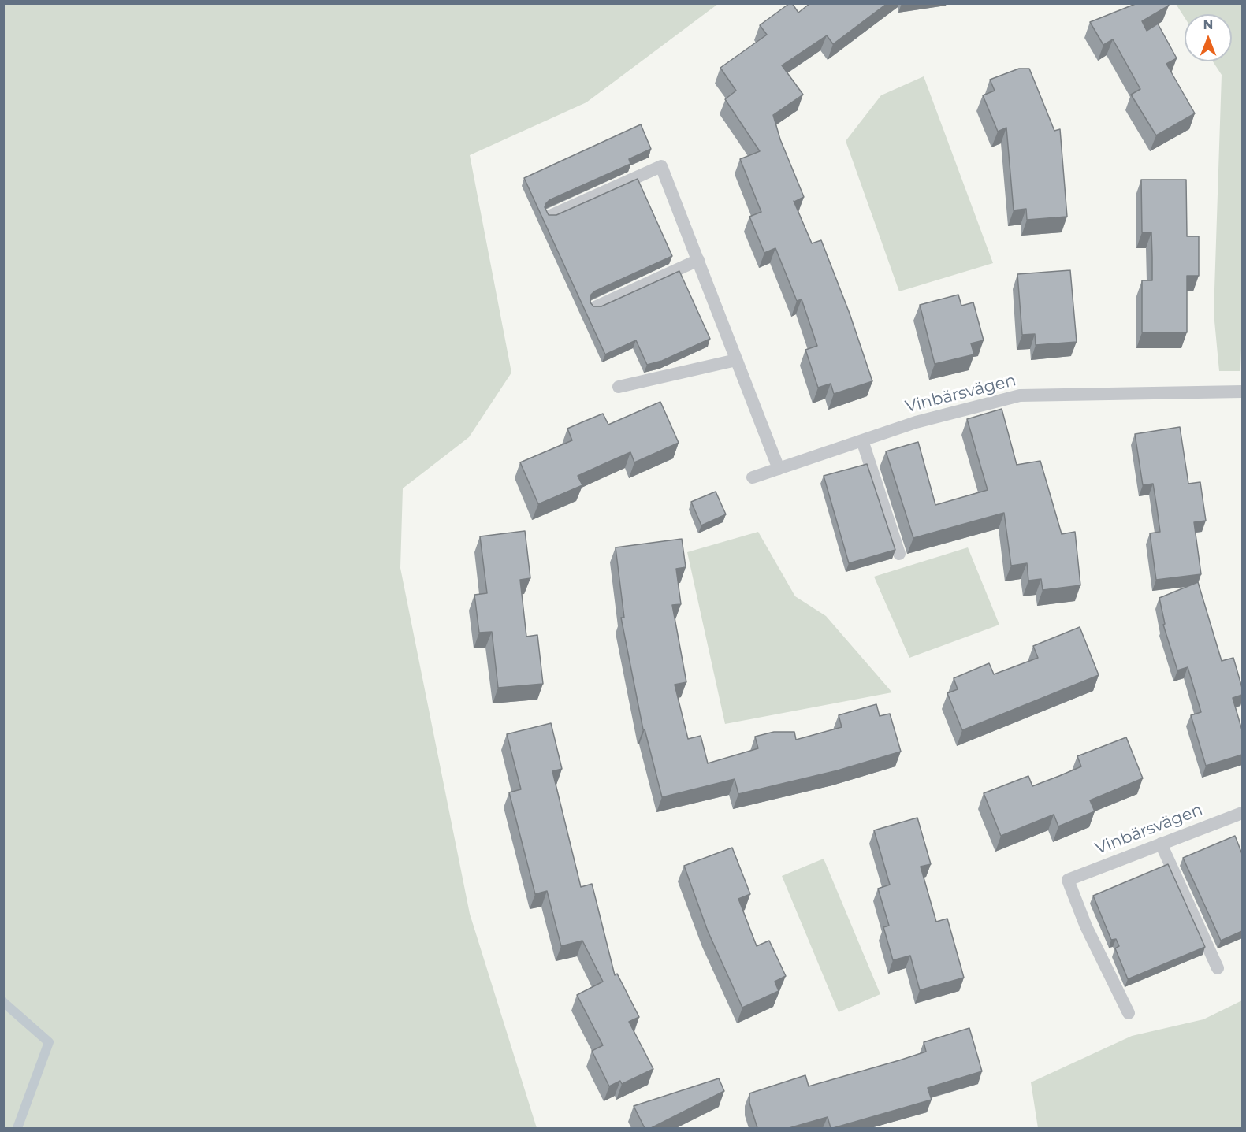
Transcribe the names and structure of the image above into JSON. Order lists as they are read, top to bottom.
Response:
{
  "streets": {
    "lane": ["Vinbärsvägen"]
  },
  "north": "top"
}
